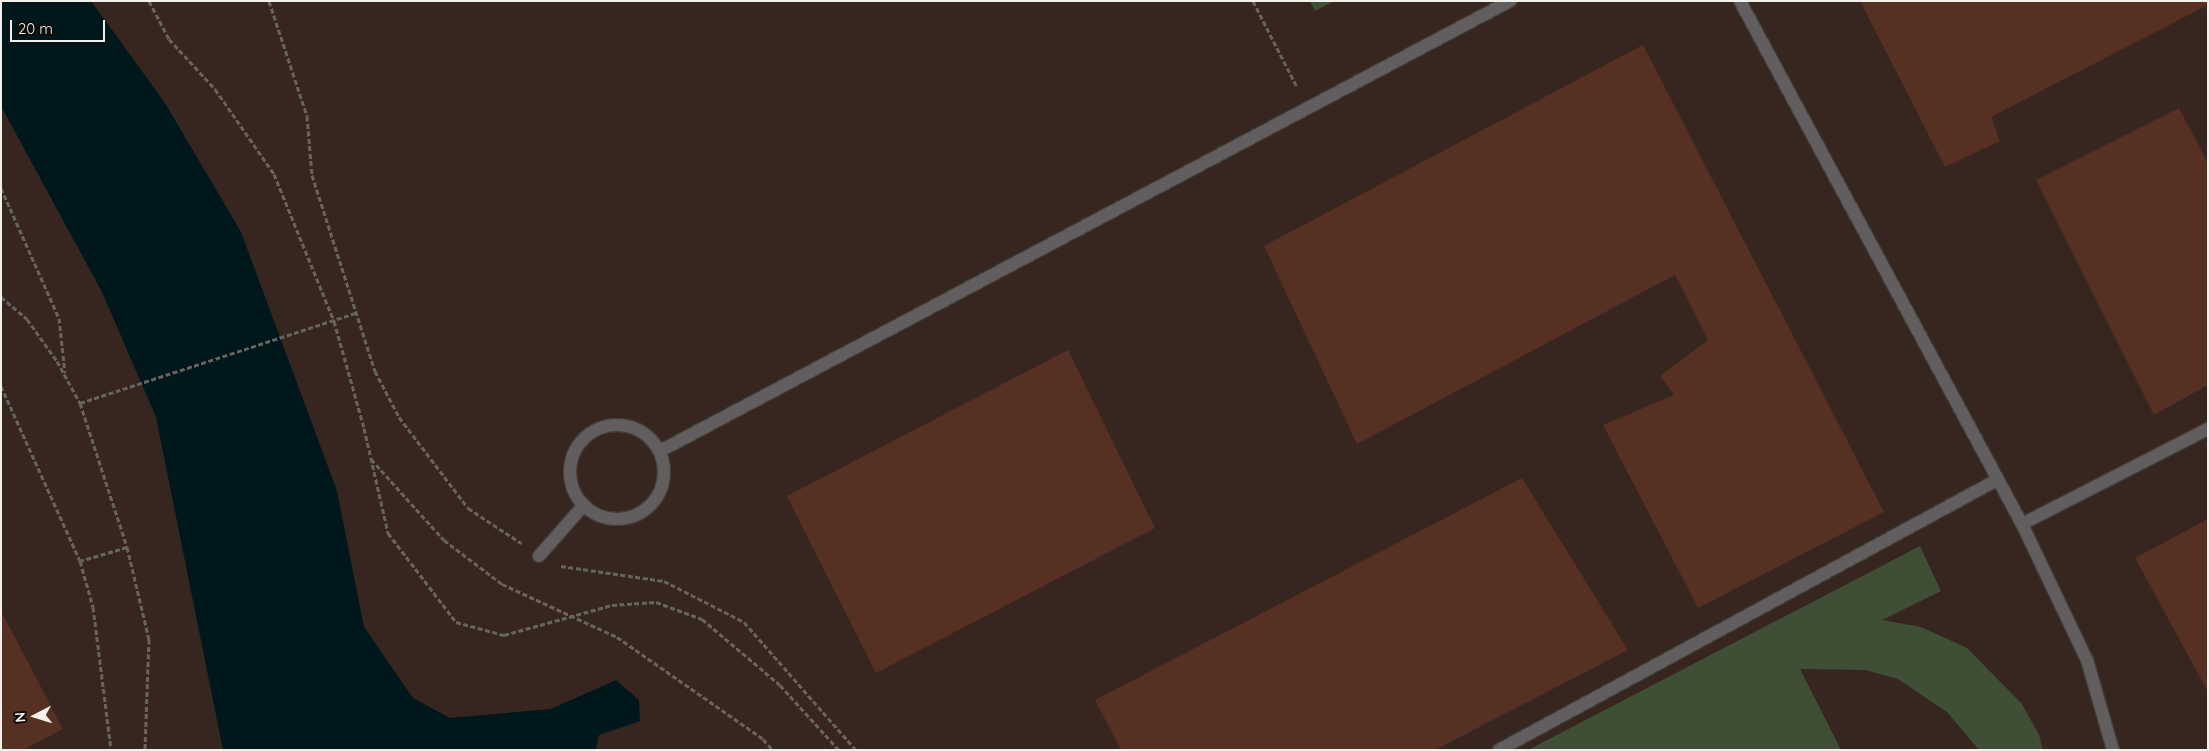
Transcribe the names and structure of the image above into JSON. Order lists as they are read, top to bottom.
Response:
{
  "scale_bar": "20 m",
  "north": "left"
}
